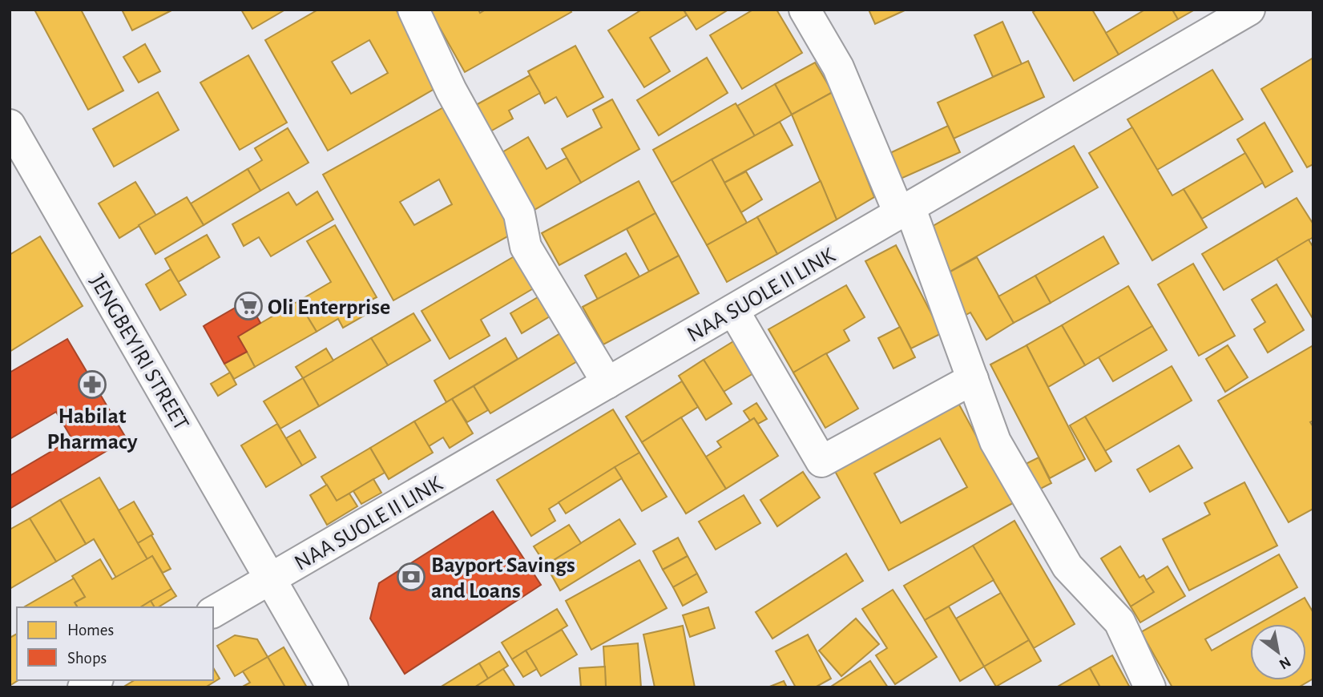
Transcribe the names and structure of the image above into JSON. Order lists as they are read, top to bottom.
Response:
{
  "streets": {
    "street": ["NAA SUOLE II LINK", "JENGBEYIRI STREET"]
  },
  "crossings": [
    ["NAA SUOLE II LINK", "JENGBEYIRI STREET"]
  ],
  "places": {
    "supermarket": ["Oli Enterprise"],
    "pharmacy": ["Habilat Pharmacy"],
    "bank": ["Bayport Savings and Loans"]
  },
  "legend": ["Homes", "Shops"],
  "north": "bottom right"
}
